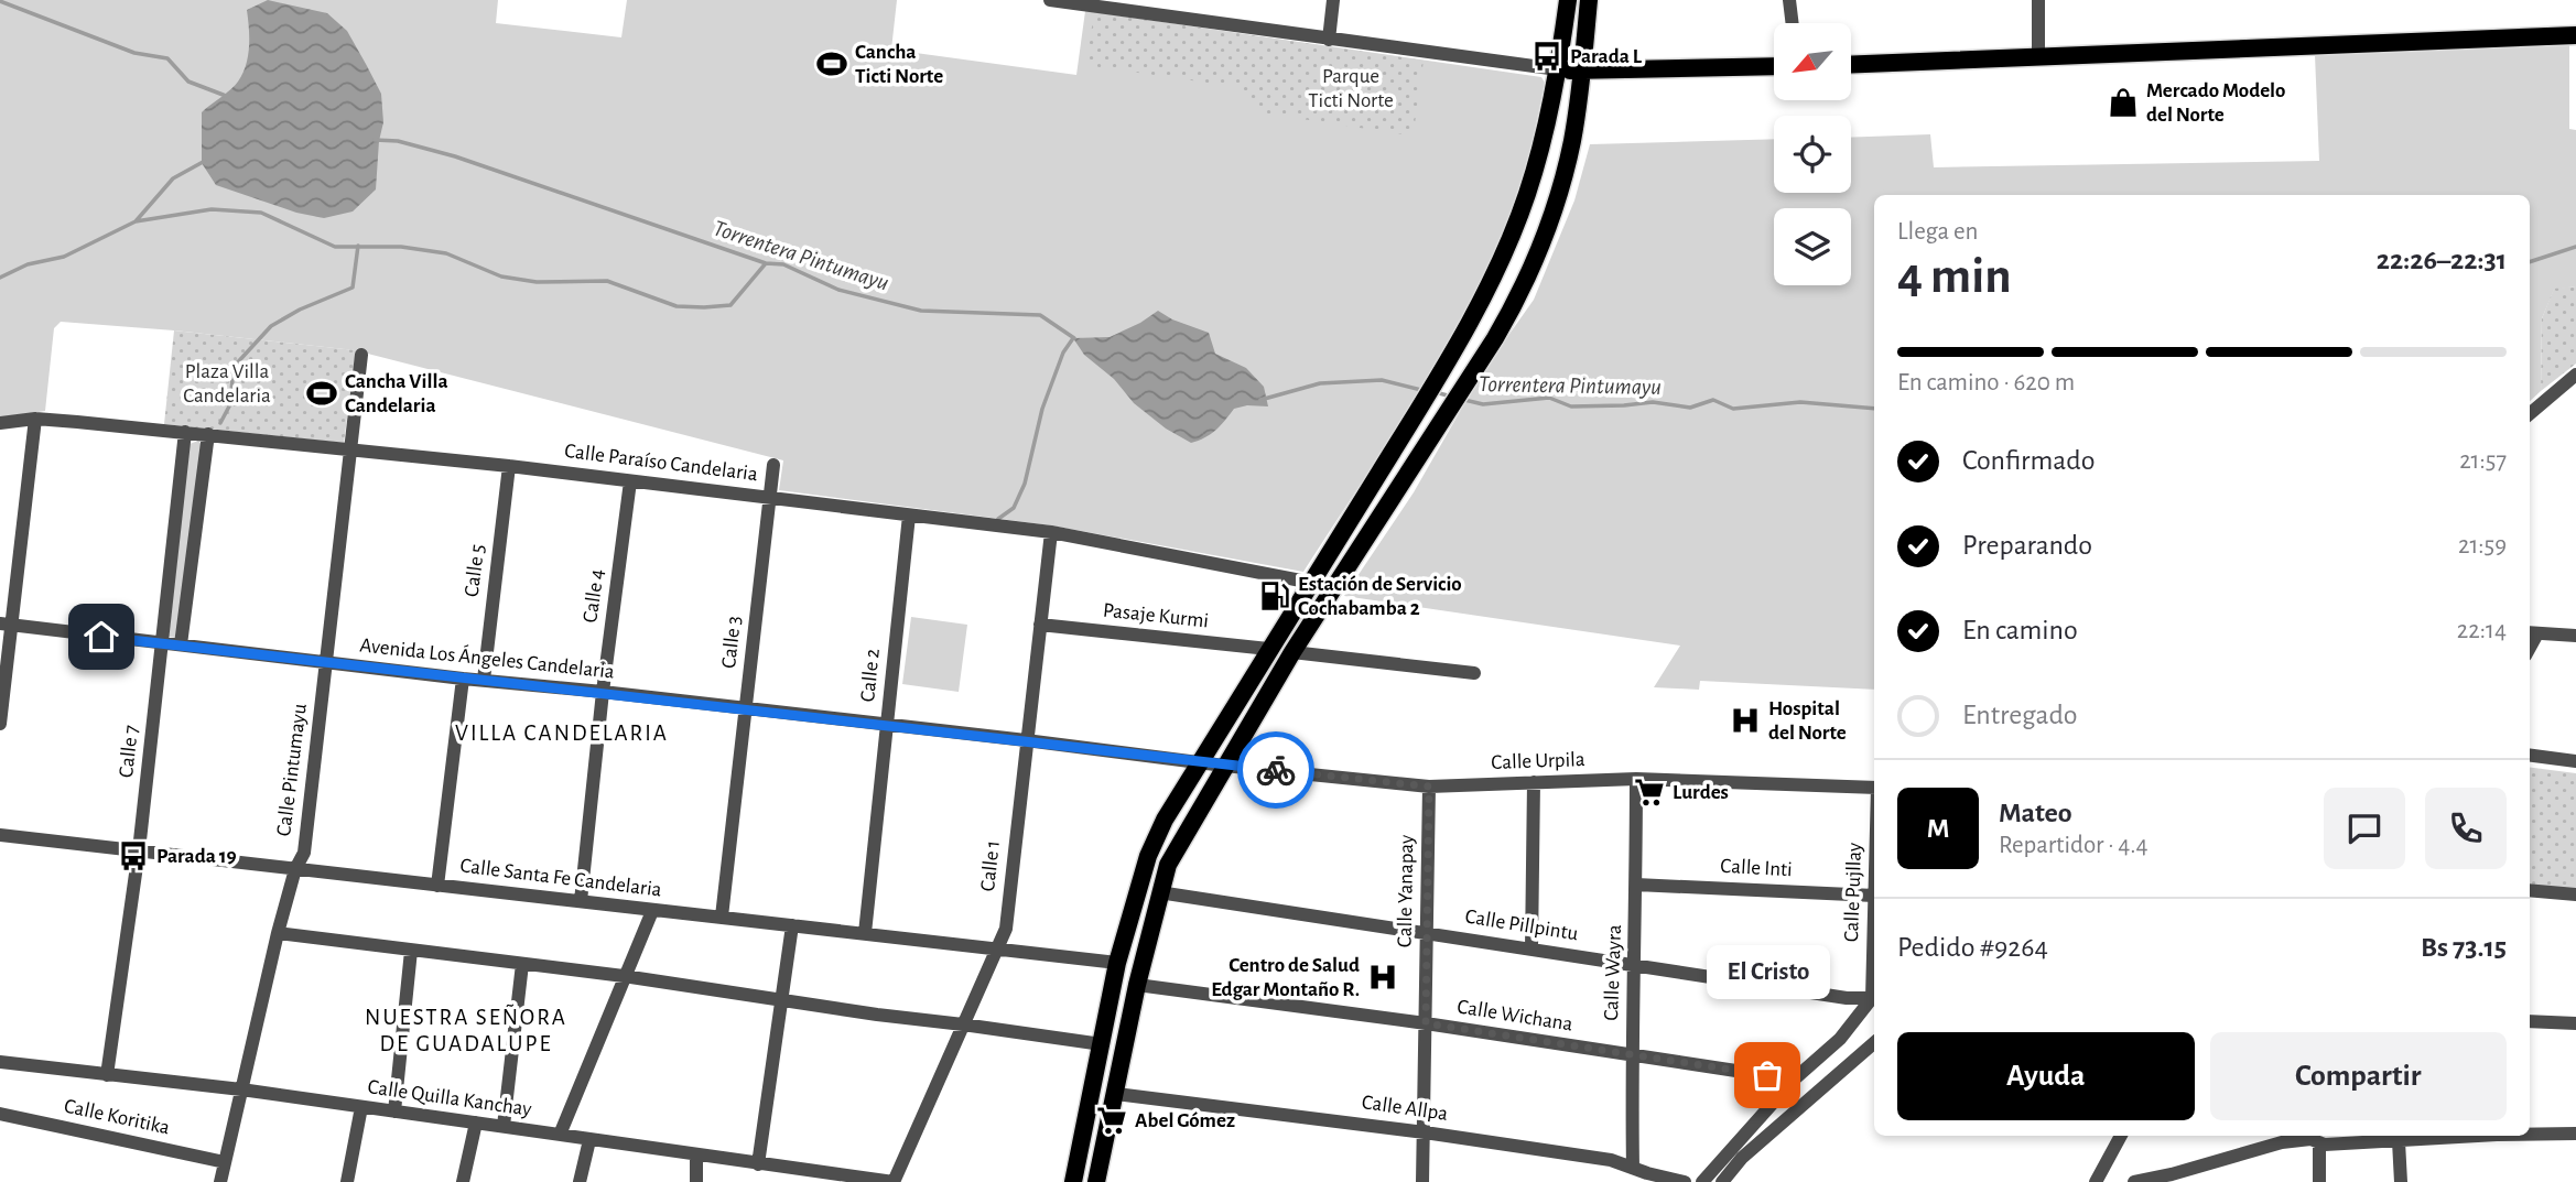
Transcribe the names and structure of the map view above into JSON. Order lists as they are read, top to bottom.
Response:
{
  "streets": {
    "street": [
      "Calle Paraíso Candelaria",
      "Calle 5",
      "Calle 4",
      "Pasaje Kurmi",
      "Calle 3",
      "Avenida Los Ángeles Candelaria",
      "Calle 2",
      "Calle 7",
      "Calle Urpila",
      "Calle Pintumayu",
      "Calle 1",
      "Calle Inti",
      "Calle Santa Fe Candelaria",
      "Calle Yanapay",
      "Calle Pillpintu",
      "Calle Wayra",
      "Calle Wichana",
      "Calle Quilla Kanchay",
      "Calle Allpa",
      "Calle Koritika"
    ]
  },
  "crossings": [
    ["Calle Paraíso Candelaria", "Calle 5"],
    ["Calle Paraíso Candelaria", "Calle 4"],
    ["Calle Paraíso Candelaria", "Calle 3"],
    ["Calle Paraíso Candelaria", "Calle 2"],
    ["Calle Paraíso Candelaria", "Calle 7"],
    ["Calle Paraíso Candelaria", "Calle Pintumayu"],
    ["Calle Paraíso Candelaria", "Calle 1"],
    ["Calle 5", "Avenida Los Ángeles Candelaria"],
    ["Calle 4", "Avenida Los Ángeles Candelaria"],
    ["Calle 4", "Calle Santa Fe Candelaria"],
    ["Pasaje Kurmi", "Calle 1"],
    ["Calle 3", "Avenida Los Ángeles Candelaria"],
    ["Calle 3", "Calle Santa Fe Candelaria"],
    ["Avenida Los Ángeles Candelaria", "Calle 2"],
    ["Avenida Los Ángeles Candelaria", "Calle 7"],
    ["Avenida Los Ángeles Candelaria", "Calle Urpila"],
    ["Avenida Los Ángeles Candelaria", "Calle Pintumayu"],
    ["Avenida Los Ángeles Candelaria", "Calle 1"],
    ["Calle 2", "Calle Santa Fe Candelaria"],
    ["Calle 7", "Calle Santa Fe Candelaria"],
    ["Calle 7", "Calle Quilla Kanchay"],
    ["Calle Urpila", "Calle Yanapay"],
    ["Calle Urpila", "Calle Wayra"],
    ["Calle Pintumayu", "Calle Santa Fe Candelaria"],
    ["Calle Pintumayu", "Calle Quilla Kanchay"],
    ["Calle Pintumayu", "Calle Koritika"],
    ["Calle 1", "Calle Santa Fe Candelaria"],
    ["Calle 1", "Calle Quilla Kanchay"],
    ["Calle Inti", "Calle Wayra"],
    ["Calle Yanapay", "Calle Pillpintu"],
    ["Calle Yanapay", "Calle Wichana"],
    ["Calle Yanapay", "Calle Allpa"],
    ["Calle Pillpintu", "Calle Wayra"],
    ["Calle Wayra", "Calle Wichana"],
    ["Calle Wayra", "Calle Allpa"]
  ],
  "districts": ["VILLA CANDELARIA", "NUESTRA SEÑORA DE GUADALUPE"],
  "water": ["Torrentera Pintumayu"],
  "parks": ["Parque Ticti Norte", "Plaza Villa Candelaria"],
  "places": {
    "bus stop": ["Parada L", "Parada 19"],
    "sports": ["Cancha Ticti Norte", "Cancha Villa Candelaria"],
    "shop": ["Mercado Modelo del Norte"],
    "fuel station": ["Estación de Servicio Cochabamba 2"],
    "hospital": ["Hospital del Norte", "Centro de Salud Edgar Montaño R."],
    "supermarket": ["Lurdes", "Abel Gómez"],
    "other": ["El Cristo"]
  },
  "north": "bottom left",
  "page": {
    "heading": ["4 min", "Llega en", "22:26–22:31"],
    "panel": [
      "Mateo",
      "Repartidor · 4.4",
      "Pedido #9264",
      "Bs 73.15"
    ],
    "bar": "En camino · 620 m",
    "list": [
      ["Confirmado", "21:57"],
      ["Preparando", "21:59"],
      ["En camino", "22:14"],
      "Entregado"
    ],
    "round": "M",
    "bubble": "El Cristo",
    "buttons": ["Ayuda", "Compartir"]
  }
}
